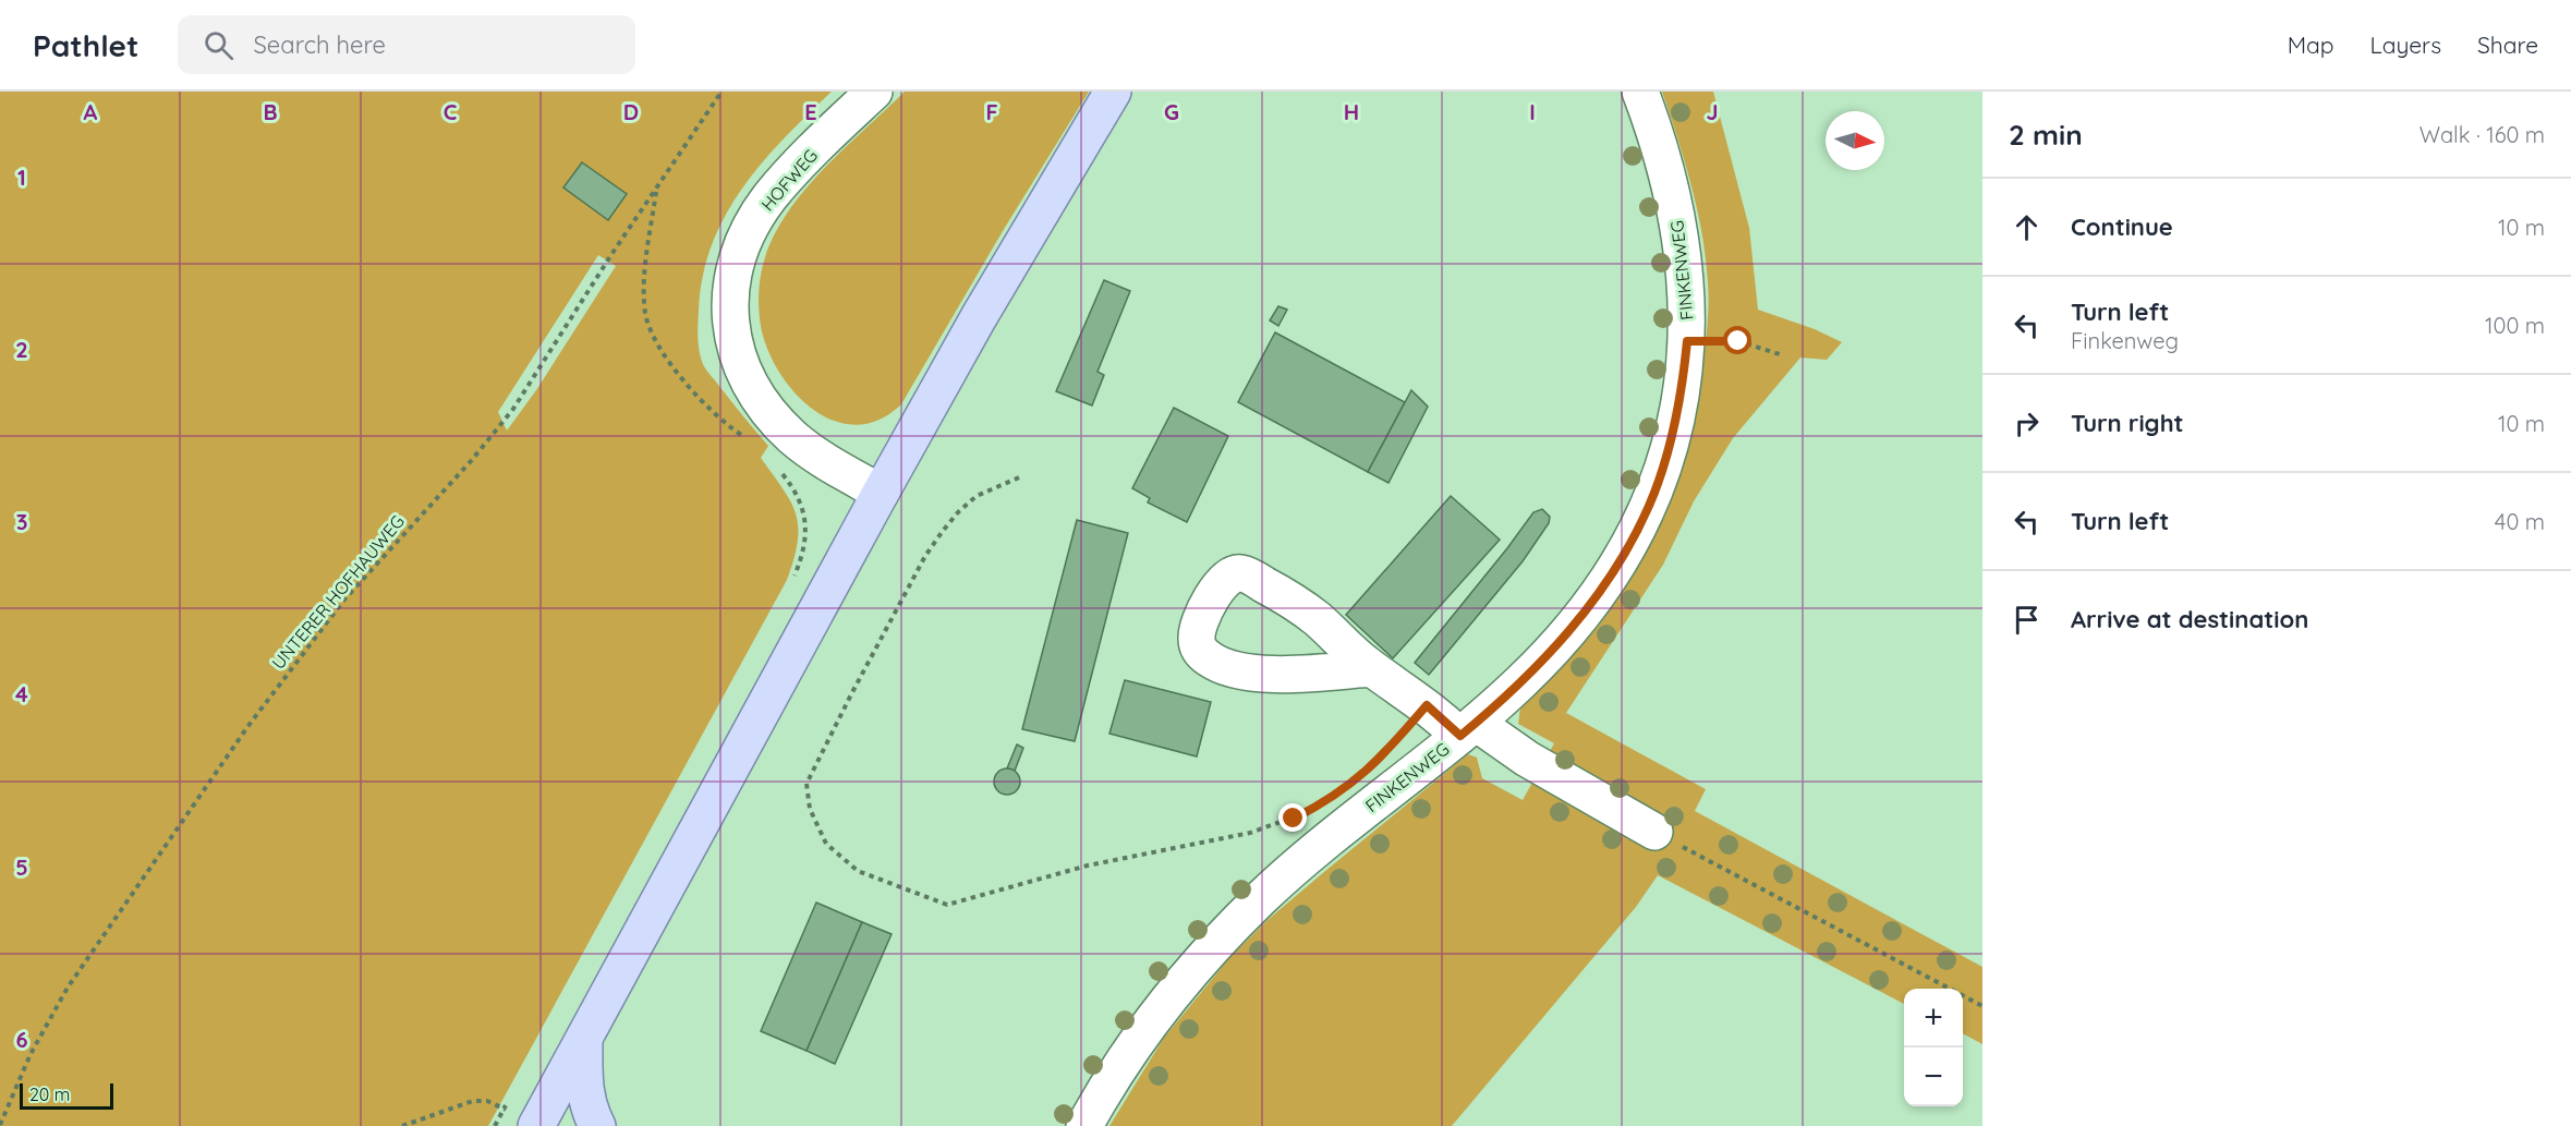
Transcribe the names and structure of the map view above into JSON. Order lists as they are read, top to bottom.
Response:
{
  "streets": {
    "street": ["HOFWEG", "FINKENWEG"],
    "path": ["UNTERER HOFHAUWEG"]
  },
  "scale_bar": "20 m",
  "north": "right",
  "page": {
    "header": "Pathlet",
    "search": "Search here",
    "nav": ["Map", "Layers", "Share"],
    "heading": ["2 min", "Walk · 160 m"],
    "list": [
      ["Continue", "10 m"],
      ["Turn left", "Finkenweg", "100 m"],
      ["Turn right", "10 m"],
      ["Turn left", "40 m"],
      "Arrive at destination"
    ],
    "map_buttons": ["+", "−"],
    "scale": "20 m"
  },
  "grid": {
    "columns": [
      "A",
      "B",
      "C",
      "D",
      "E",
      "F",
      "G",
      "H",
      "I",
      "J"
    ],
    "rows": [
      "1",
      "2",
      "3",
      "4",
      "5",
      "6"
    ]
  }
}
